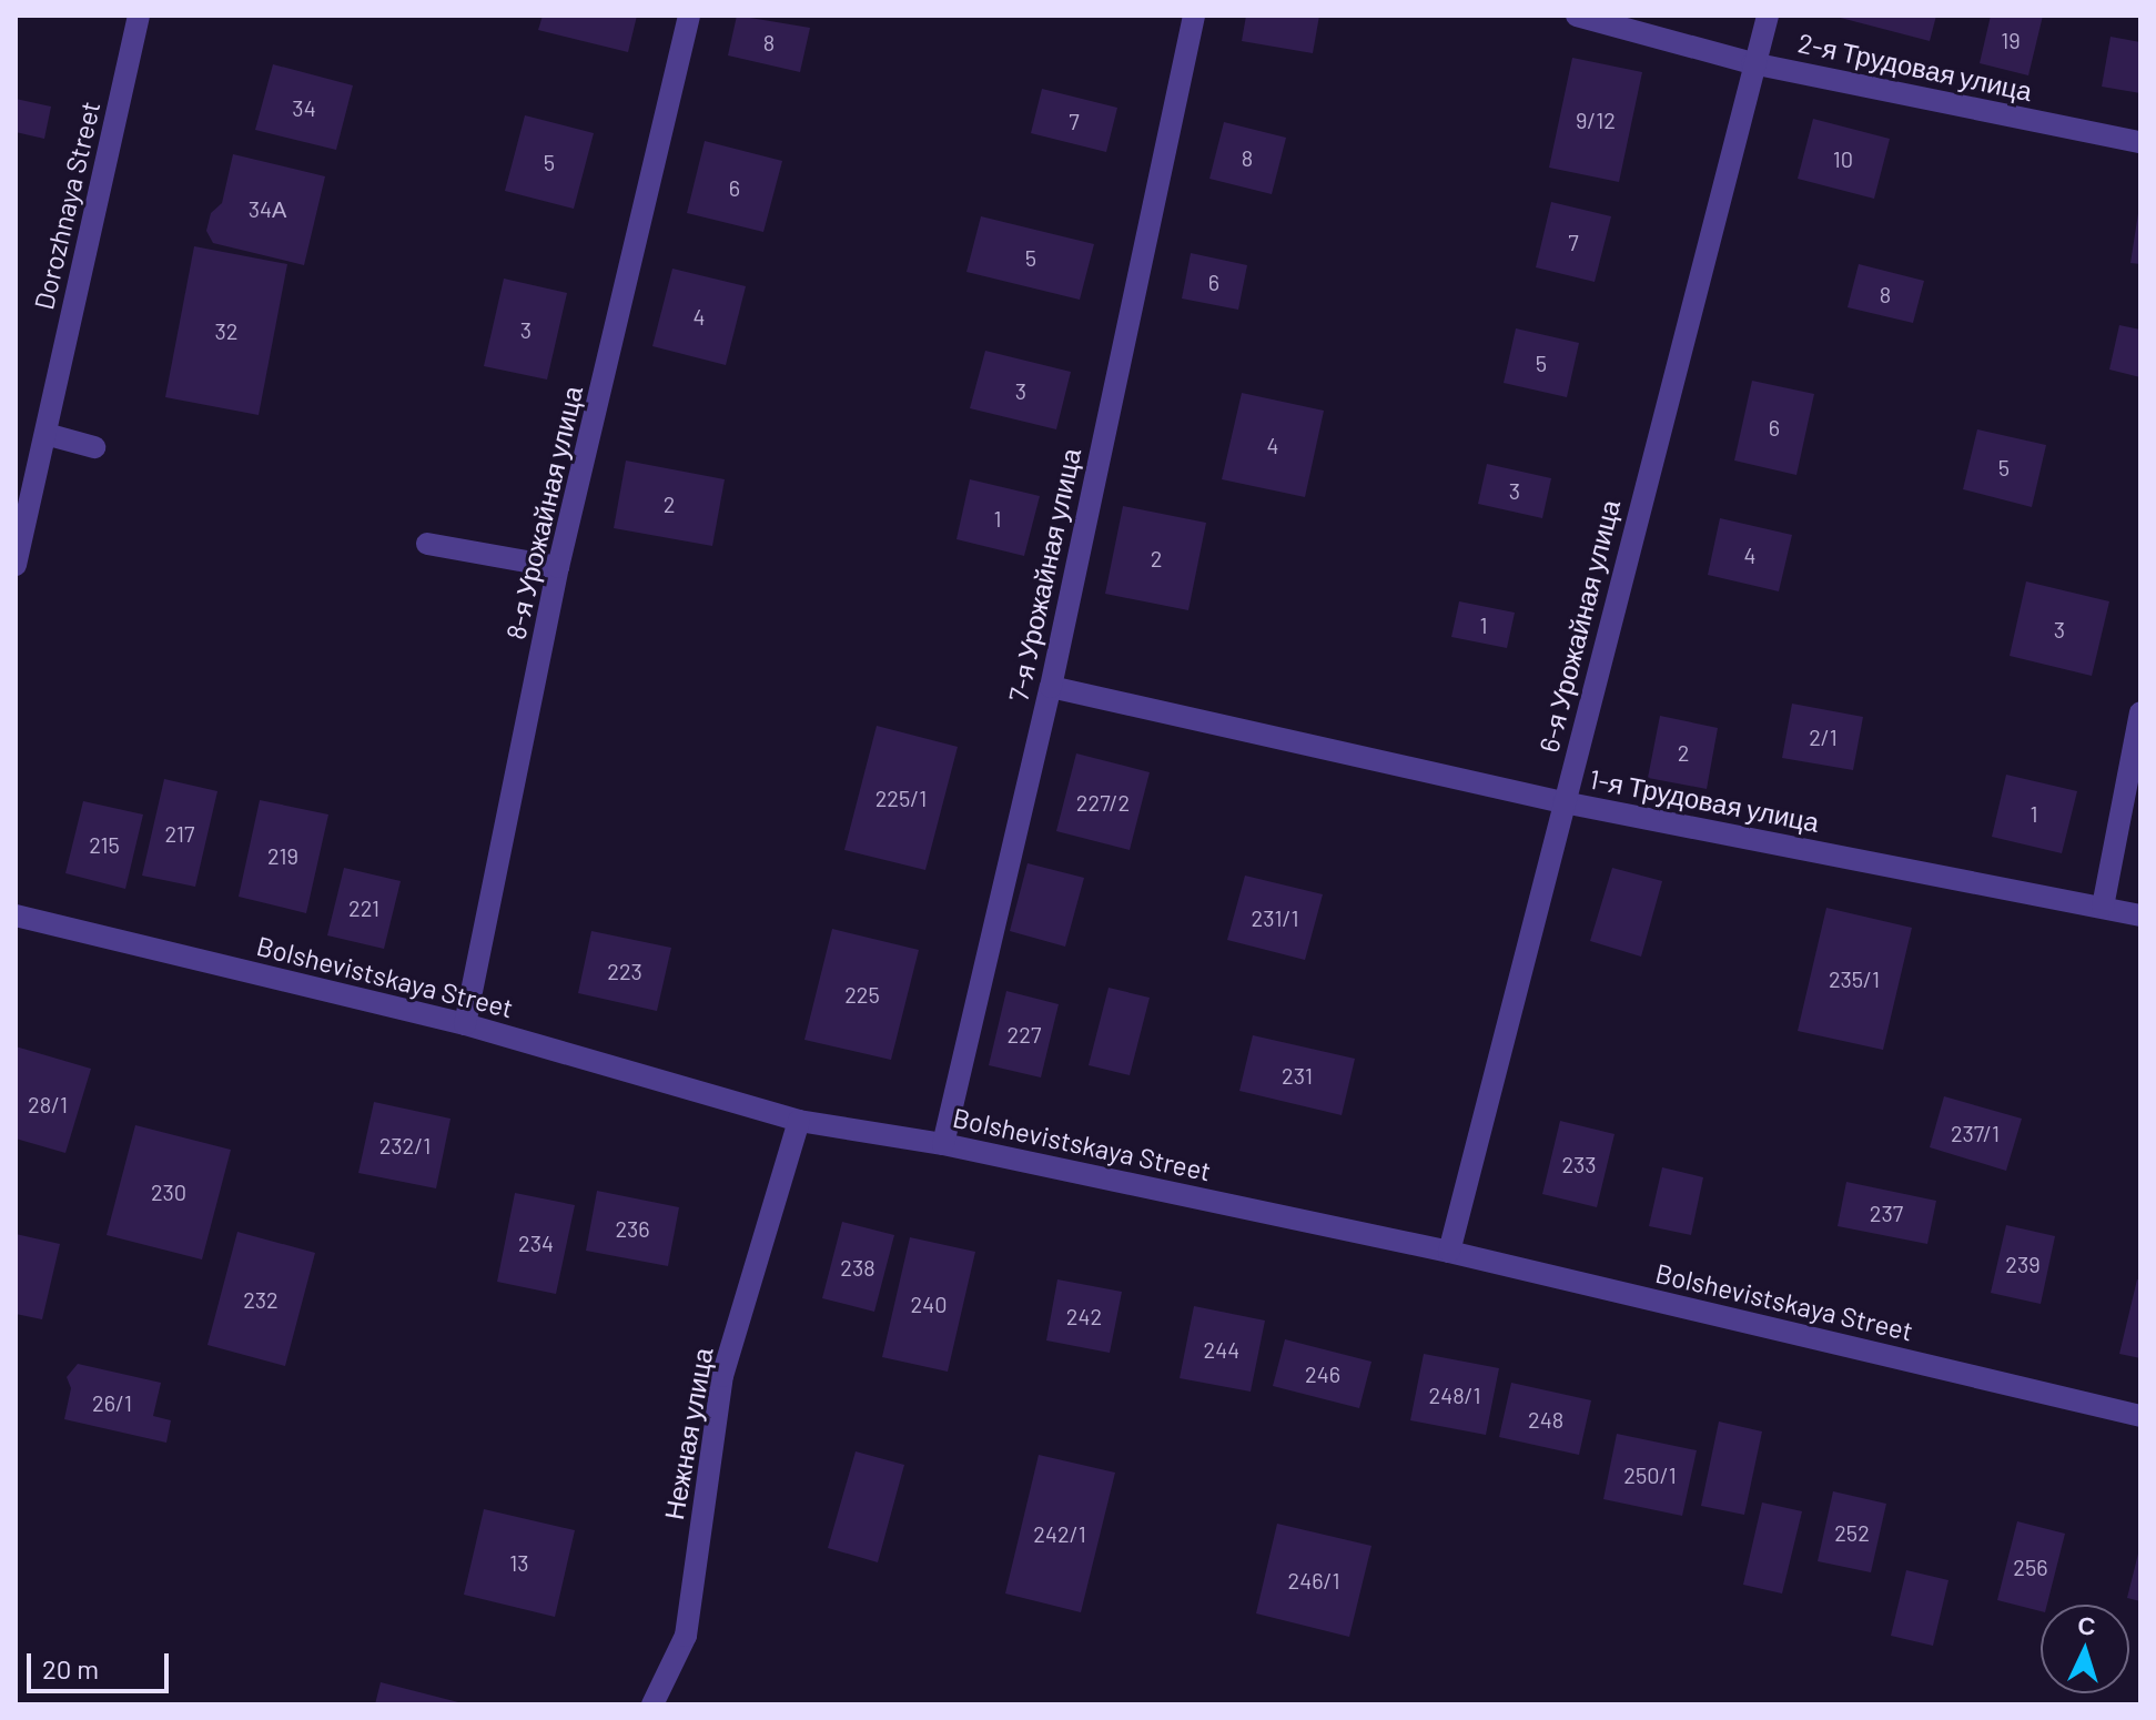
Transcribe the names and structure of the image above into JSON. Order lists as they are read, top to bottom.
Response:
{
  "streets": {
    "street": [
      "2-я Трудовая улица",
      "Dorozhnaya Street",
      "8-я Урожайная улица",
      "7-я Урожайная улица",
      "6-я Урожайная улица",
      "1-я Трудовая улица",
      "Bolshevistskaya Street",
      "Нежная улица"
    ]
  },
  "crossings": [
    ["2-я Трудовая улица", "6-я Урожайная улица"],
    ["8-я Урожайная улица", "Bolshevistskaya Street"],
    ["7-я Урожайная улица", "1-я Трудовая улица"],
    ["7-я Урожайная улица", "Bolshevistskaya Street"],
    ["6-я Урожайная улица", "1-я Трудовая улица"],
    ["6-я Урожайная улица", "Bolshevistskaya Street"],
    ["Bolshevistskaya Street", "Нежная улица"]
  ],
  "house_numbers": [
    "19",
    "8",
    "34",
    "9/12",
    "7",
    "8",
    "10",
    "5",
    "6",
    "34А",
    "7",
    "5",
    "6",
    "8",
    "4",
    "3",
    "32",
    "5",
    "3",
    "6",
    "4",
    "5",
    "3",
    "2",
    "1",
    "4",
    "2",
    "1",
    "3",
    "2/1",
    "2",
    "225/1",
    "227/2",
    "1",
    "217",
    "215",
    "219",
    "221",
    "231/1",
    "223",
    "235/1",
    "225",
    "227",
    "231",
    "28/1",
    "237/1",
    "232/1",
    "233",
    "230",
    "237",
    "236",
    "234",
    "239",
    "238",
    "232",
    "240",
    "242",
    "244",
    "246",
    "248/1",
    "26/1",
    "248",
    "250/1",
    "252",
    "242/1",
    "13",
    "256",
    "246/1"
  ],
  "scale_bar": "20 m",
  "north": "top"
}
